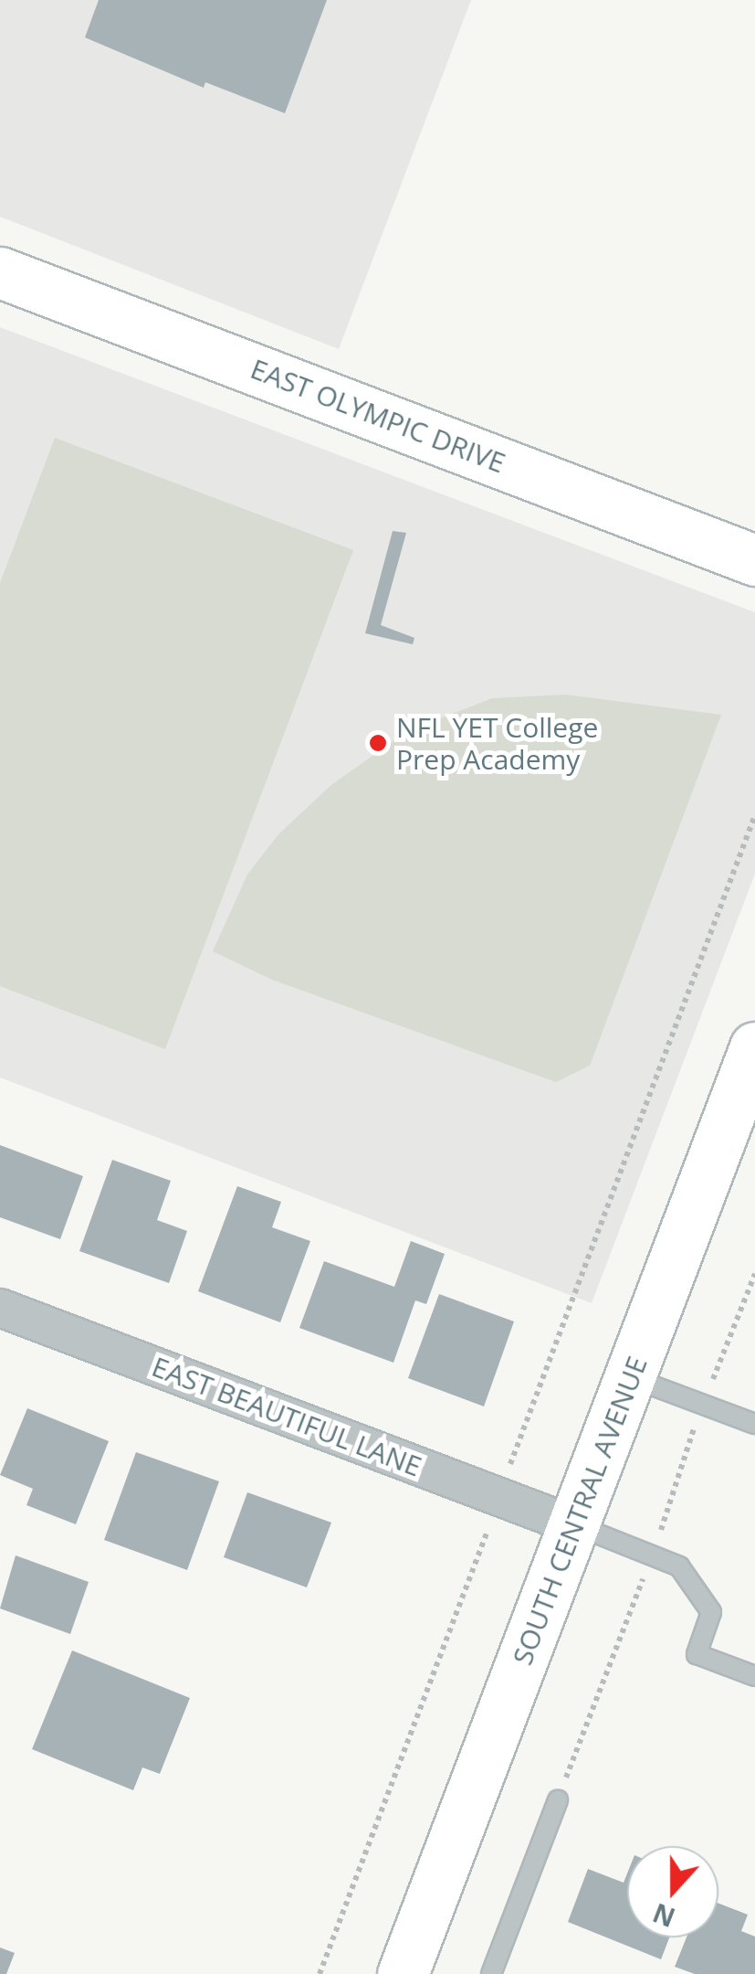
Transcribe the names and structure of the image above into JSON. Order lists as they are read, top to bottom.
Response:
{
  "streets": {
    "main road": ["EAST OLYMPIC DRIVE", "SOUTH CENTRAL AVENUE"],
    "street": ["EAST BEAUTIFUL LANE"]
  },
  "crossings": [
    ["EAST BEAUTIFUL LANE", "SOUTH CENTRAL AVENUE"]
  ],
  "places": ["NFL YET College Prep Academy"],
  "north": "bottom"
}
